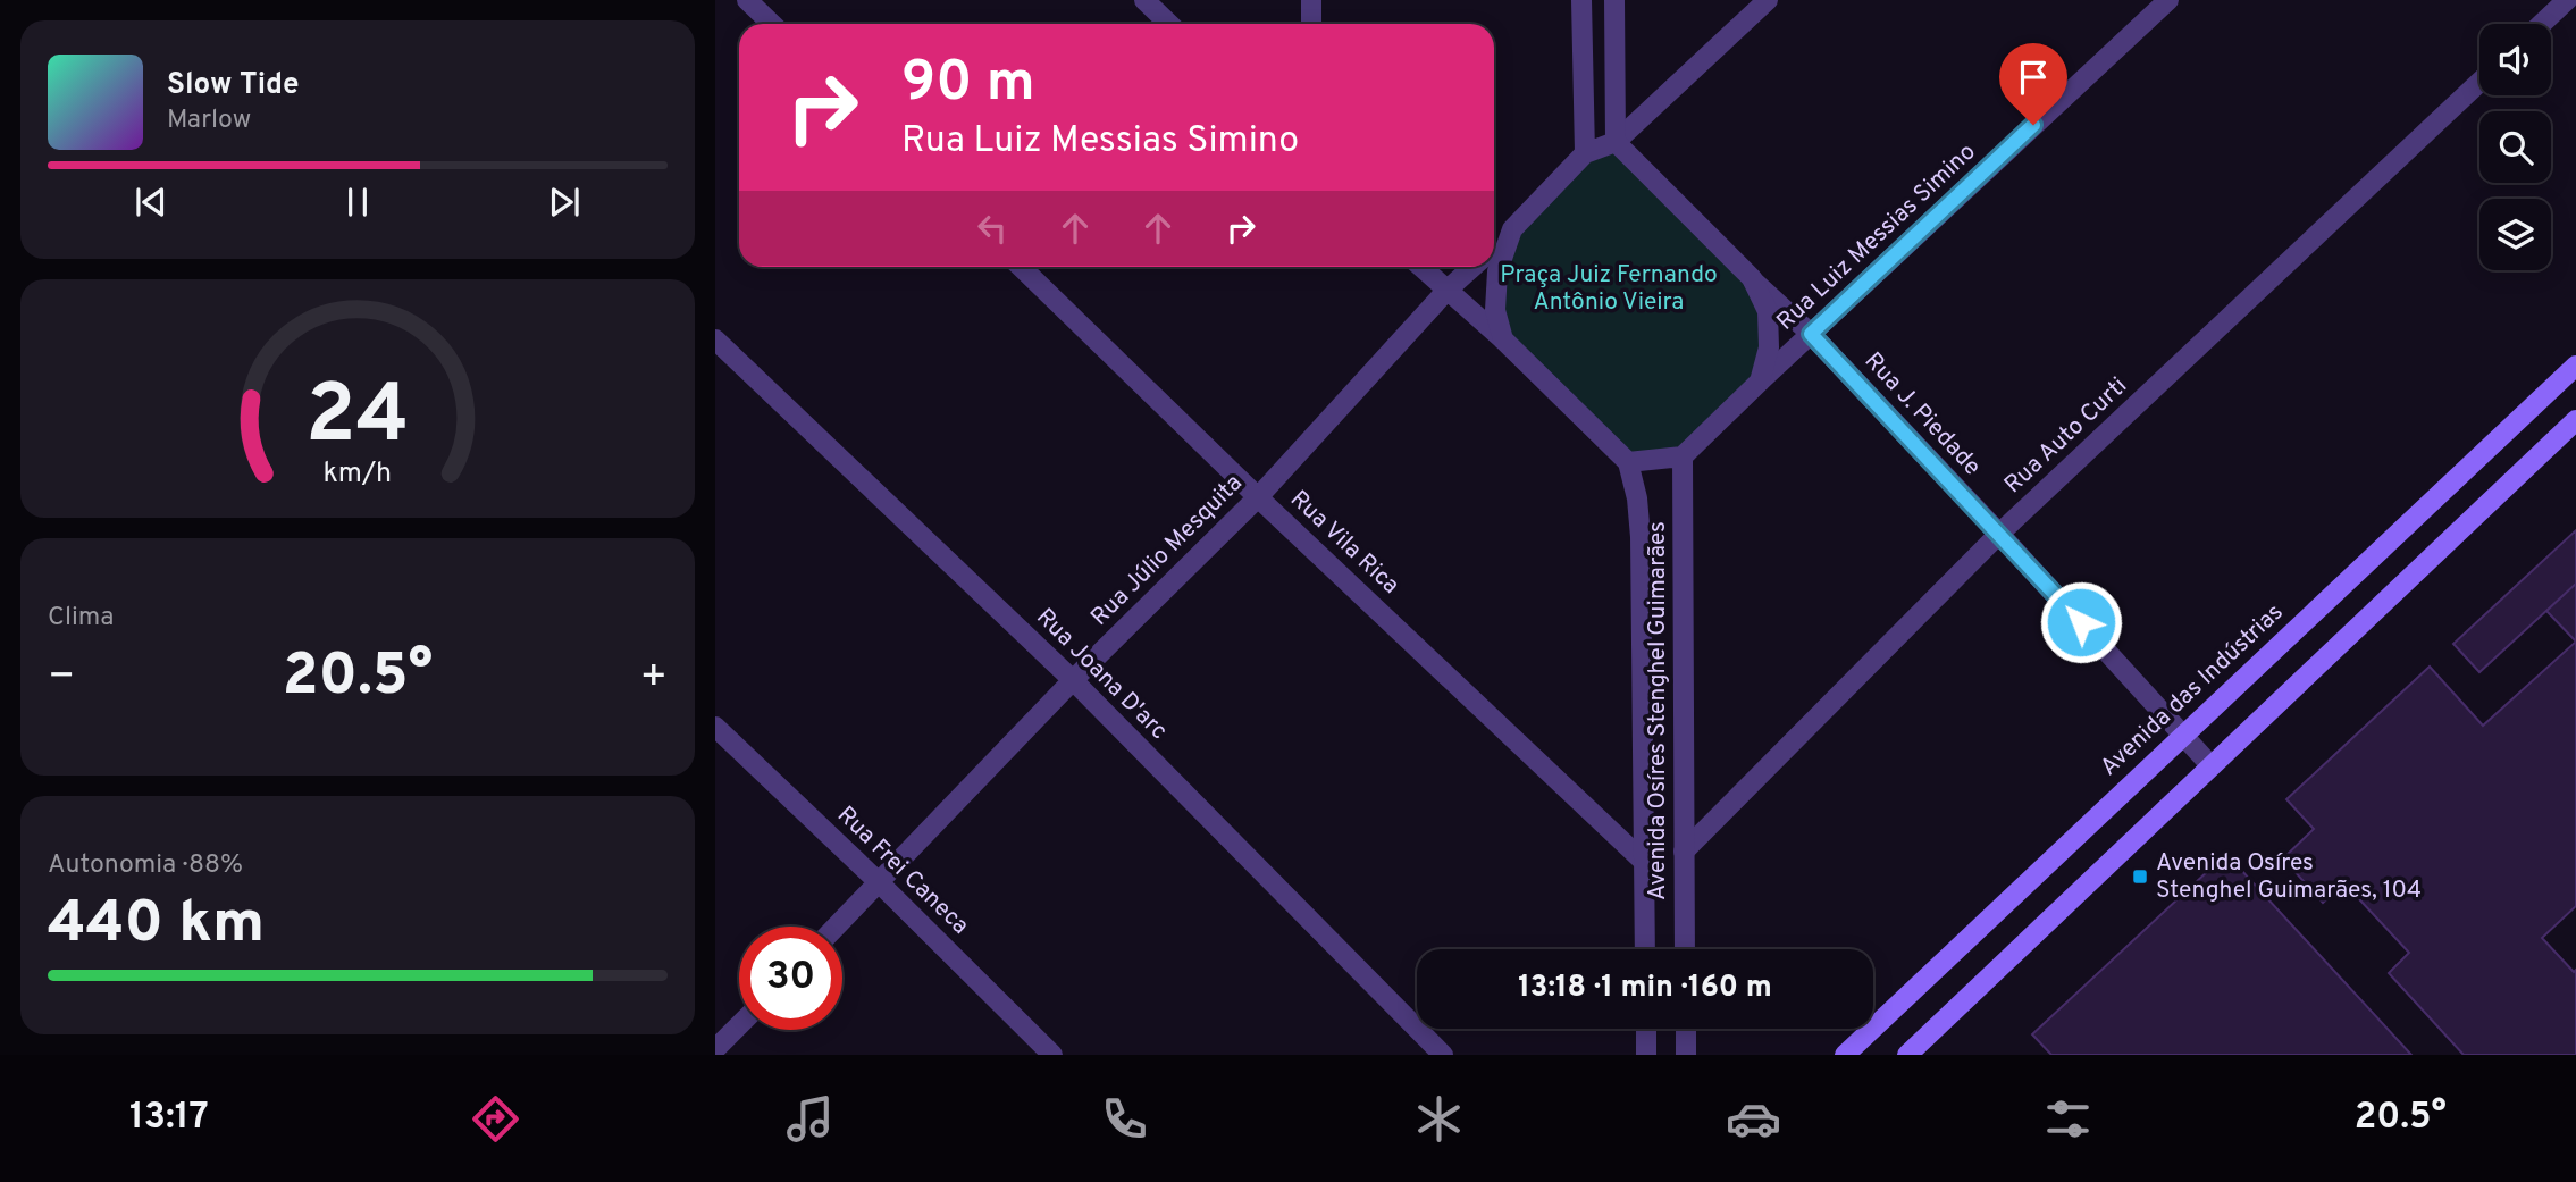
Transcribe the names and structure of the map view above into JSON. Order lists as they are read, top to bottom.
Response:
{
  "streets": {
    "main road": ["Avenida das Indústrias"],
    "street": [
      "Rua Luiz Messias Simino",
      "Rua J. Piedade",
      "Rua Auto Curti",
      "Rua Vila Rica",
      "Rua Júlio Mesquita",
      "Rua Joana D'arc",
      "Avenida Osíres Stenghel Guimarães",
      "Rua Frei Caneca"
    ]
  },
  "crossings": [
    ["Rua Luiz Messias Simino", "Rua J. Piedade"],
    ["Rua Luiz Messias Simino", "Avenida Osíres Stenghel Guimarães"],
    ["Rua J. Piedade", "Rua Auto Curti"],
    ["Rua J. Piedade", "Avenida das Indústrias"],
    ["Rua J. Piedade", "Avenida Osíres Stenghel Guimarães"],
    ["Rua Auto Curti", "Avenida Osíres Stenghel Guimarães"],
    ["Rua Vila Rica", "Rua Júlio Mesquita"],
    ["Rua Vila Rica", "Avenida Osíres Stenghel Guimarães"],
    ["Rua Júlio Mesquita", "Rua Joana D'arc"],
    ["Rua Júlio Mesquita", "Rua Frei Caneca"]
  ],
  "parks": ["Praça Juiz Fernando Antônio Vieira"],
  "places": {
    "transit": ["Avenida Osíres Stenghel Guimarães, 104"]
  },
  "page": {
    "turn": ["90 m", "Rua Luiz Messias Simino"],
    "song": ["Slow Tide", "Marlow"],
    "tile": [
      "Clima",
      ["Autonomia · 88%", "440 km"]
    ],
    "heat": ["−", "20.5°", "+"],
    "limit": "30",
    "trip": "13:18 · 1 min · 160 m",
    "tabs": ["13:17", "20.5°"],
    "gauge": ["24", "km/h"]
  }
}
